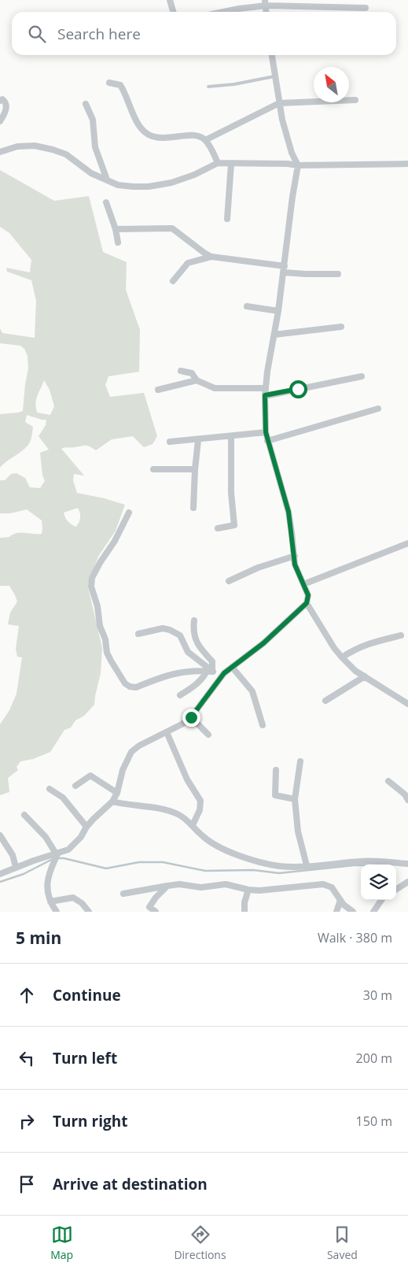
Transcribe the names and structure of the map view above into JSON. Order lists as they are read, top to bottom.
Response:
{
  "north": "top left",
  "page": {
    "search": "Search here",
    "heading": ["5 min", "Walk · 380 m"],
    "list": [
      ["Continue", "30 m"],
      ["Turn left", "200 m"],
      ["Turn right", "150 m"],
      "Arrive at destination"
    ],
    "nav": ["Map", "Directions", "Saved"]
  }
}
